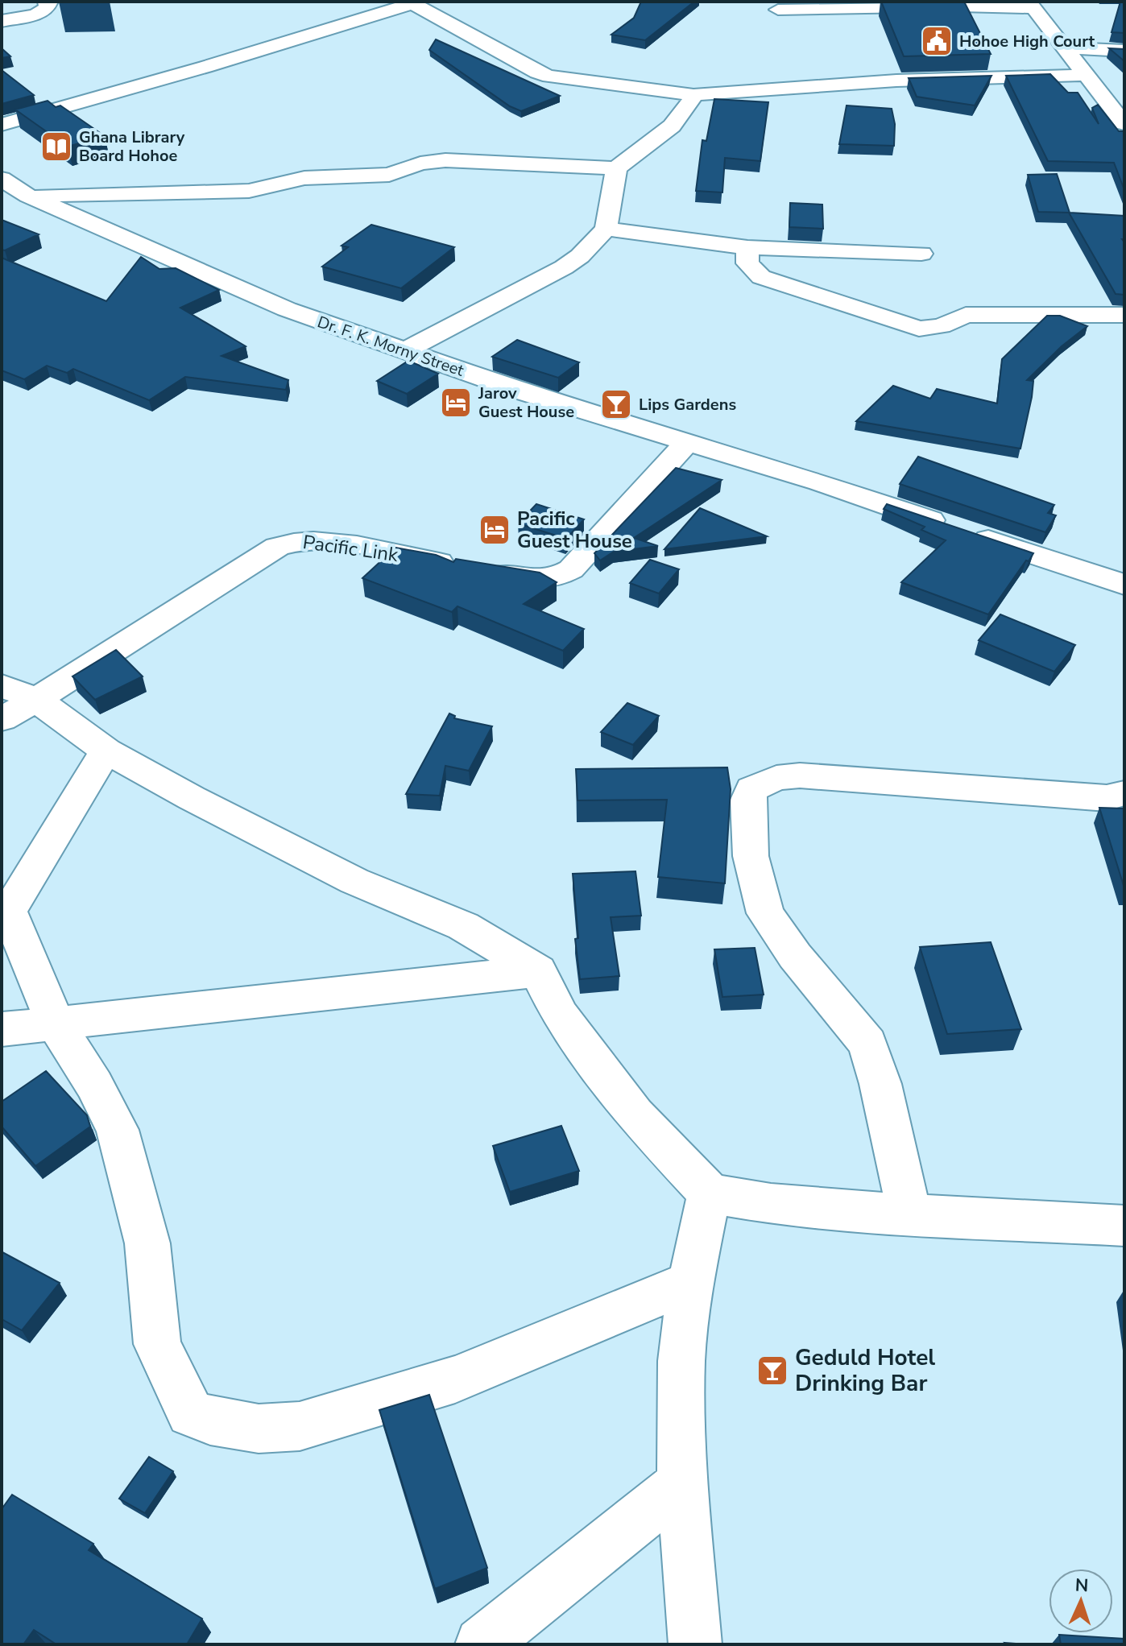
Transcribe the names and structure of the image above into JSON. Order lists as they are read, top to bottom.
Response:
{
  "streets": {
    "street": ["Dr. F. K. Morny Street", "Pacific Link"]
  },
  "crossings": [
    ["Dr. F. K. Morny Street", "Pacific Link"]
  ],
  "places": {
    "public building": ["Hohoe High Court"],
    "library": ["Ghana Library Board Hohoe"],
    "hotel": ["Jarov Guest House", "Pacific Guest House"],
    "bar": ["Lips Gardens", "Geduld Hotel Drinking Bar"]
  },
  "north": "top"
}
